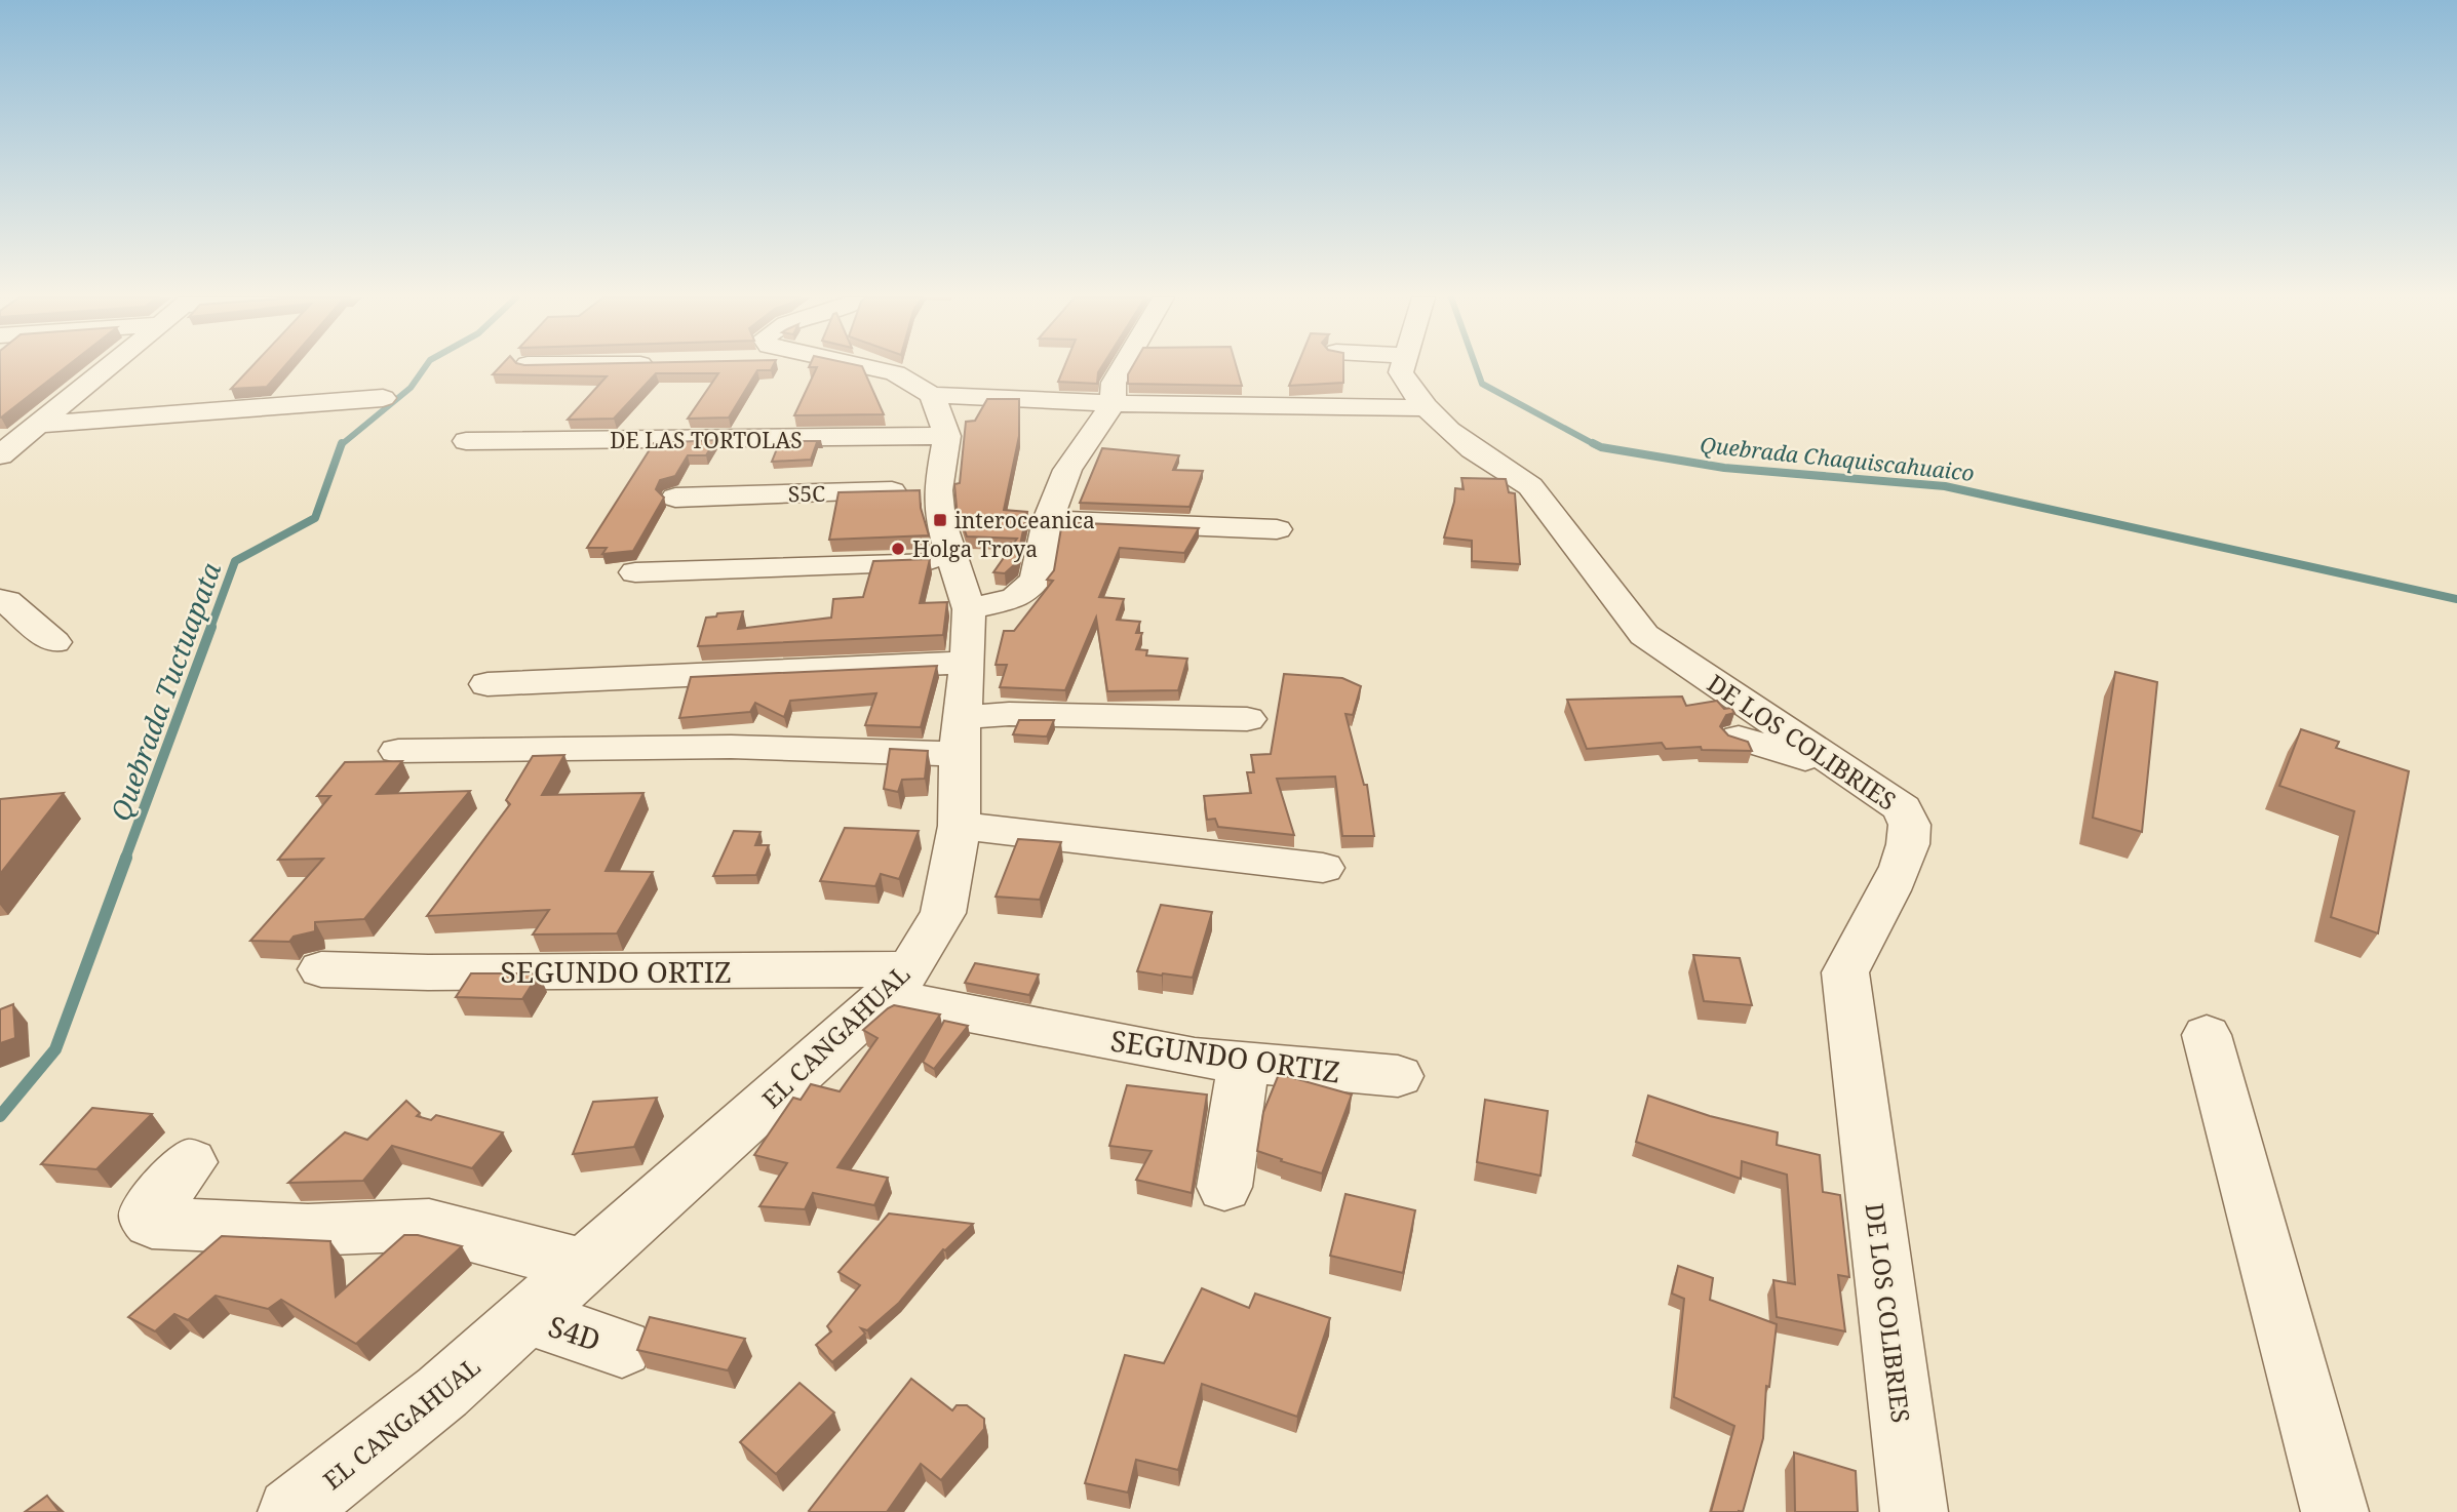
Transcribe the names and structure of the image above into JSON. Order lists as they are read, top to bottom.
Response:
{
  "streets": {
    "street": [
      "DE LAS TORTOLAS",
      "S5C",
      "DE LOS COLIBRIES",
      "SEGUNDO ORTIZ",
      "EL CANGAHUAL",
      "S4D"
    ]
  },
  "crossings": [
    ["DE LAS TORTOLAS", "EL CANGAHUAL"],
    ["S5C", "EL CANGAHUAL"],
    ["SEGUNDO ORTIZ", "EL CANGAHUAL"],
    ["EL CANGAHUAL", "S4D"]
  ],
  "water": ["Quebrada Chaquiscahuaico", "Quebrada Tuctuapata"],
  "places": {
    "transit": ["interoceanica"],
    "other": ["Holga Troya"]
  }
}
